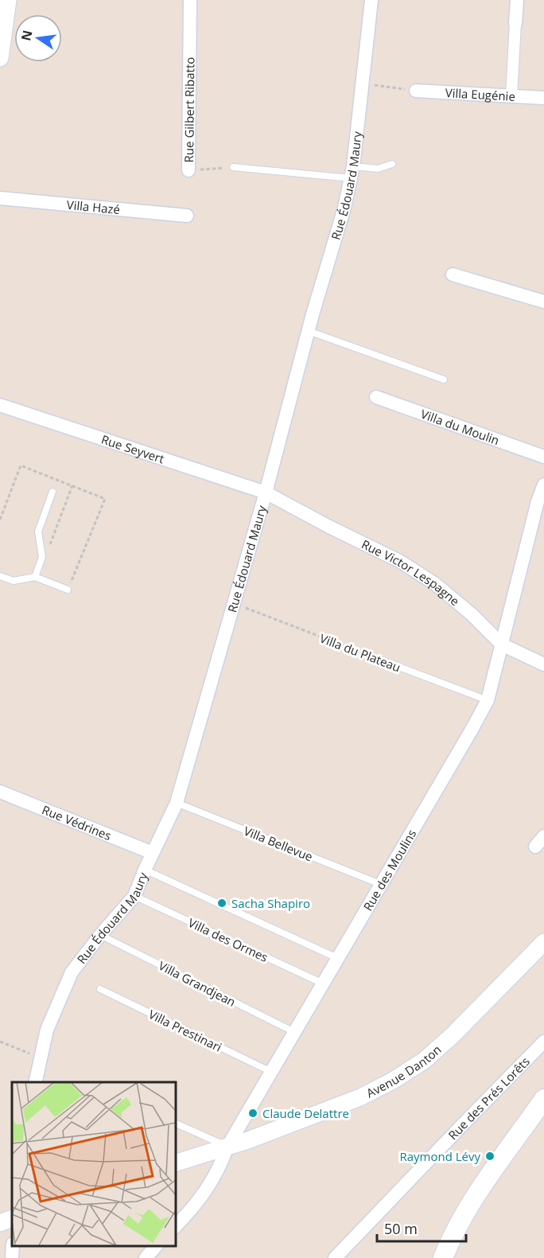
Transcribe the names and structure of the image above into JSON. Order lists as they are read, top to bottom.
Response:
{
  "streets": {
    "street": [
      "Villa Eugénie",
      "Rue Gilbert Ribatto",
      "Rue Édouard Maury",
      "Villa Hazé",
      "Villa du Moulin",
      "Rue Seyvert",
      "Rue Victor Lespagne",
      "Rue Védrines",
      "Rue des Moulins",
      "Avenue Danton",
      "Rue des Prés Lorêts"
    ],
    "lane": [
      "Villa du Plateau",
      "Villa Bellevue",
      "Villa des Ormes",
      "Villa Grandjean",
      "Villa Prestinari"
    ]
  },
  "crossings": [
    ["Rue Édouard Maury", "Rue Seyvert"],
    ["Rue Édouard Maury", "Rue Victor Lespagne"],
    ["Rue Édouard Maury", "Villa du Plateau"],
    ["Rue Édouard Maury", "Rue Védrines"],
    ["Rue Édouard Maury", "Villa Bellevue"],
    ["Rue Édouard Maury", "Villa des Ormes"],
    ["Rue Édouard Maury", "Villa Grandjean"],
    ["Rue Seyvert", "Rue Victor Lespagne"],
    ["Rue Victor Lespagne", "Rue des Moulins"],
    ["Villa du Plateau", "Rue des Moulins"],
    ["Villa Bellevue", "Rue des Moulins"],
    ["Rue des Moulins", "Villa des Ormes"],
    ["Rue des Moulins", "Villa Grandjean"],
    ["Rue des Moulins", "Villa Prestinari"],
    ["Rue des Moulins", "Avenue Danton"]
  ],
  "places": ["Sacha Shapiro", "Claude Delattre", "Raymond Lévy"],
  "scale_bar": "50 m",
  "north": "left"
}
